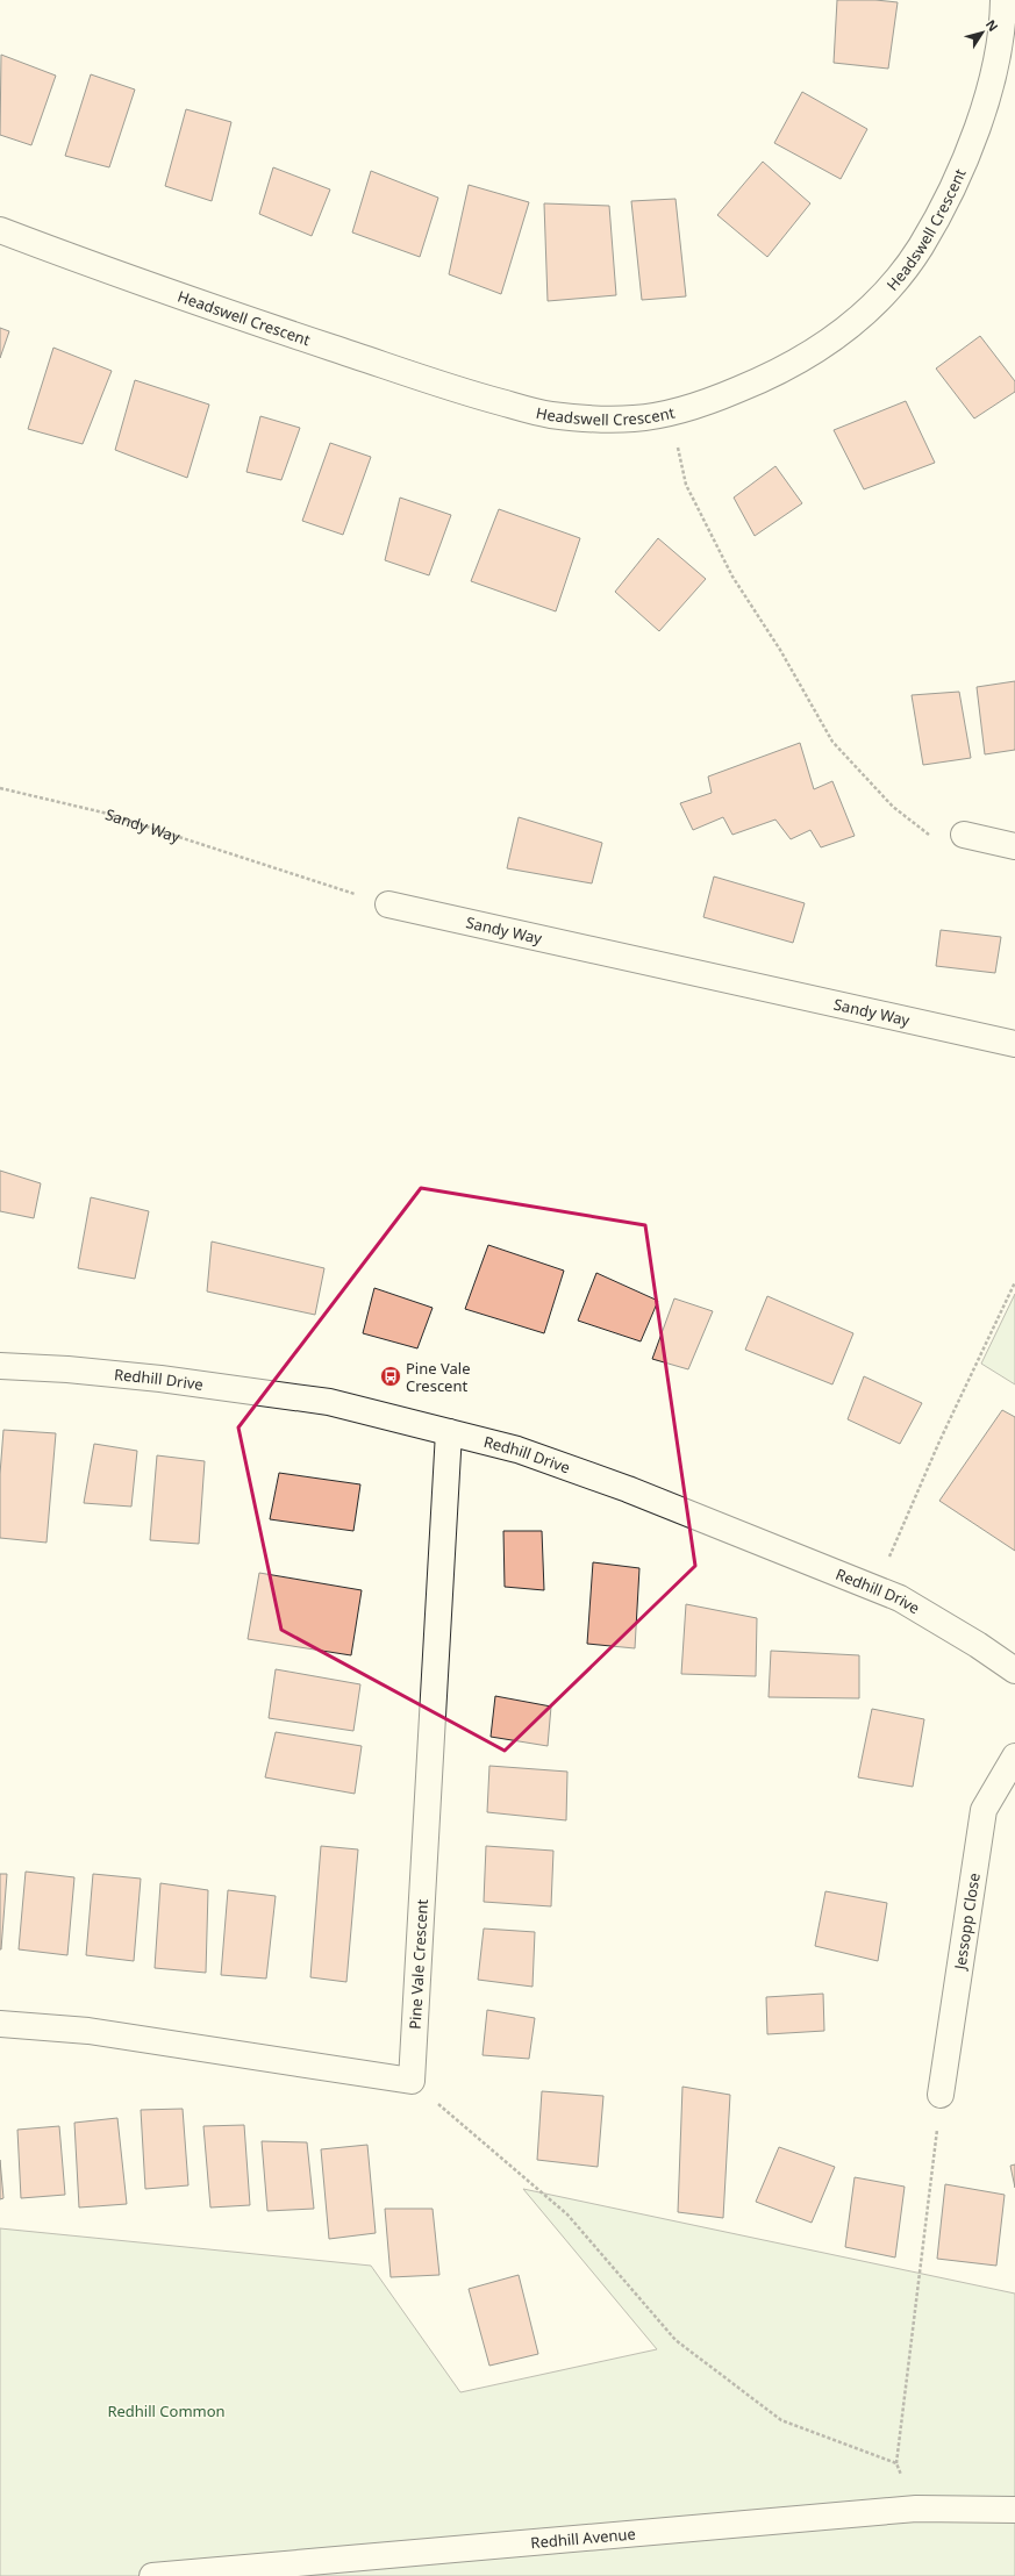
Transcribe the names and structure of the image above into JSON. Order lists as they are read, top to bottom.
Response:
{
  "streets": {
    "street": [
      "Headswell Crescent",
      "Sandy Way",
      "Redhill Drive",
      "Jessopp Close",
      "Pine Vale Crescent",
      "Redhill Avenue"
    ]
  },
  "crossings": [
    ["Redhill Drive", "Pine Vale Crescent"]
  ],
  "parks": ["Redhill Common"],
  "places": {
    "bus stop": ["Pine Vale Crescent"]
  },
  "north": "top right"
}
